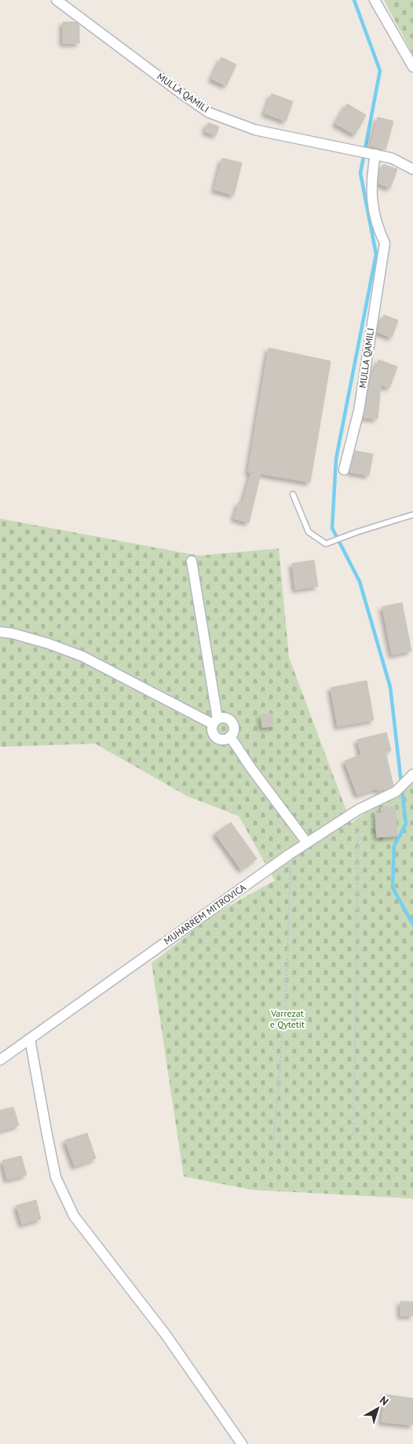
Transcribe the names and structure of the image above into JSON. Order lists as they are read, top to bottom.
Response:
{
  "streets": {
    "street": ["MULLA QAMILI", "MUHARREM MITROVICA"]
  },
  "parks": ["Varrezat e Qytetit"],
  "north": "top right"
}
